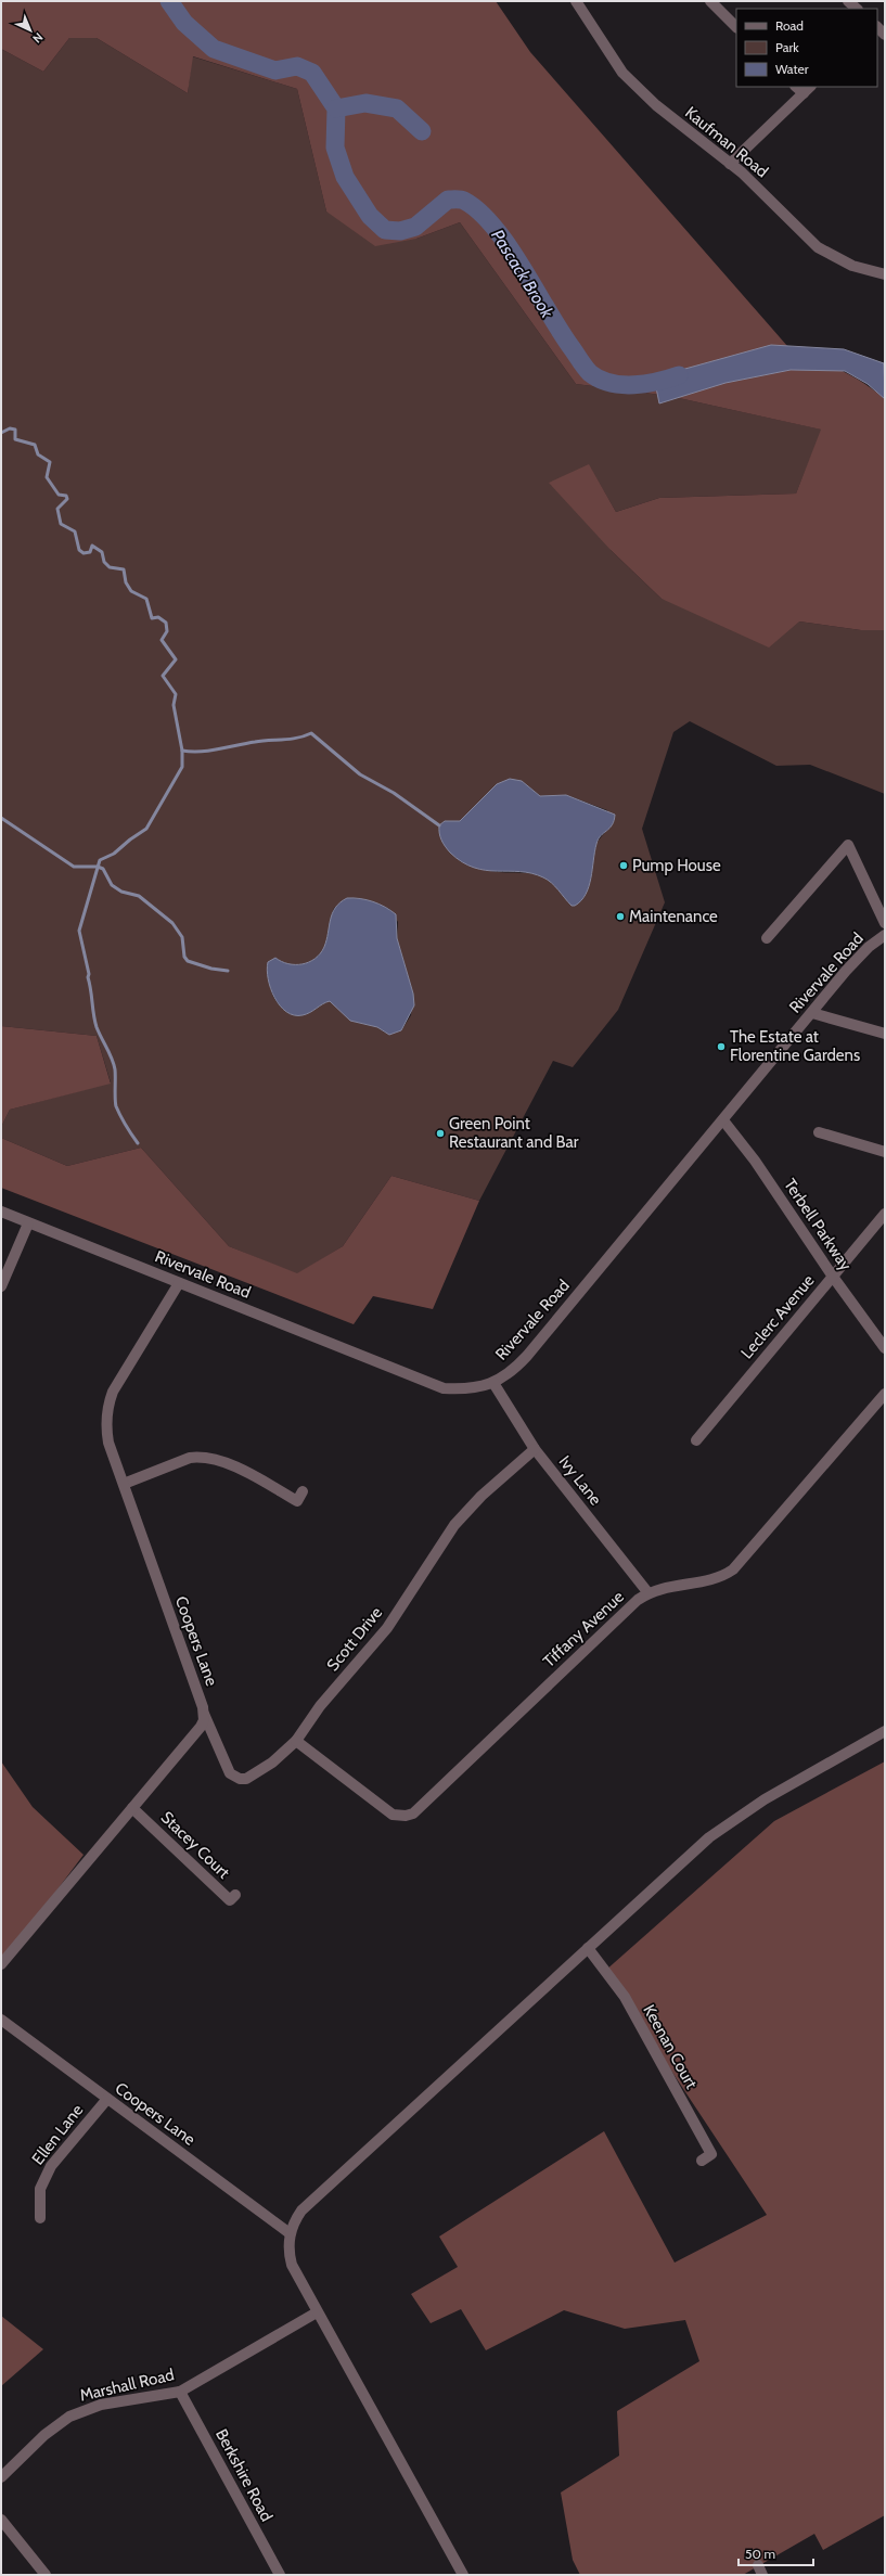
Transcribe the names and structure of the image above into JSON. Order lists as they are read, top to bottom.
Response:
{
  "streets": {
    "street": [
      "Kaufman Road",
      "Rivervale Road",
      "Terbell Parkway",
      "Leclerc Avenue",
      "Ivy Lane",
      "Tiffany Avenue",
      "Scott Drive",
      "Coopers Lane",
      "Stacey Court",
      "Keenan Court",
      "Ellen Lane",
      "Marshall Road",
      "Berkshire Road"
    ]
  },
  "crossings": [
    ["Rivervale Road", "Terbell Parkway"],
    ["Rivervale Road", "Ivy Lane"],
    ["Rivervale Road", "Coopers Lane"],
    ["Terbell Parkway", "Leclerc Avenue"],
    ["Ivy Lane", "Tiffany Avenue"],
    ["Ivy Lane", "Scott Drive"],
    ["Tiffany Avenue", "Scott Drive"],
    ["Scott Drive", "Coopers Lane"],
    ["Coopers Lane", "Ellen Lane"],
    ["Marshall Road", "Berkshire Road"]
  ],
  "water": ["Pascack Brook"],
  "places": [
    "Pump House",
    "Maintenance",
    "The Estate at Florentine Gardens",
    "Green Point Restaurant and Bar"
  ],
  "legend": ["Road", "Park", "Water"],
  "scale_bar": "50 m",
  "north": "bottom right"
}
